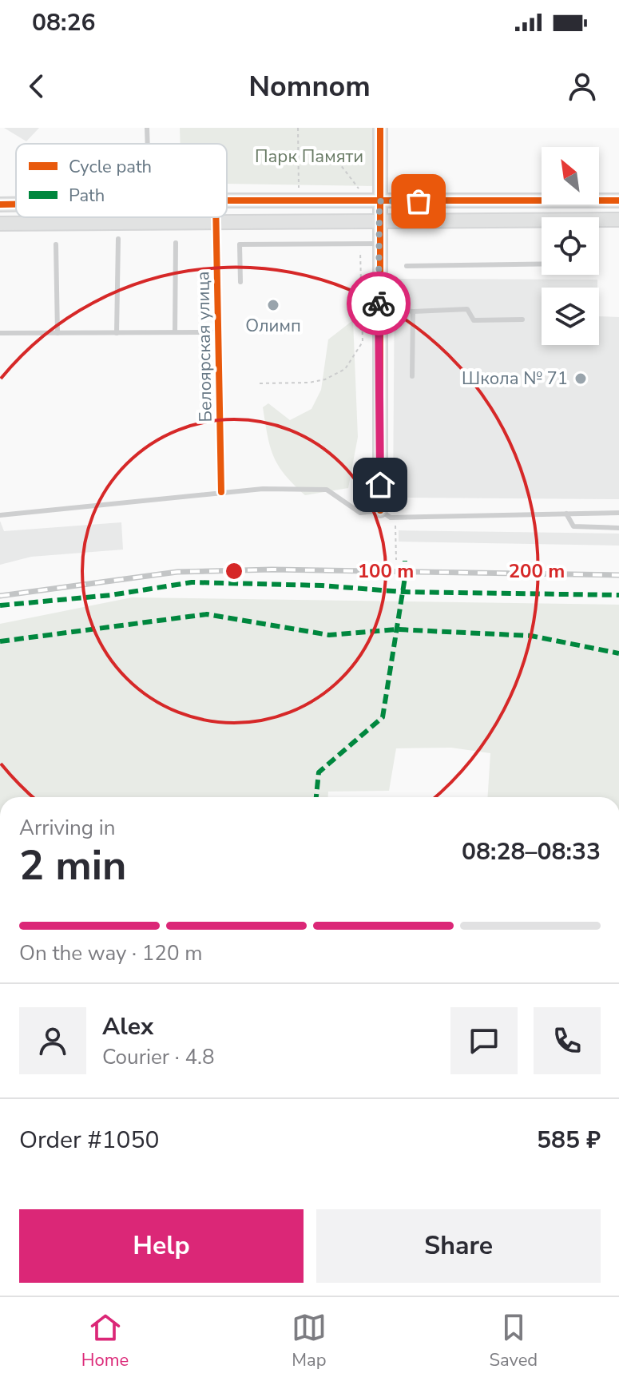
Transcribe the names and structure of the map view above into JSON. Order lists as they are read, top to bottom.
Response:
{
  "streets": {
    "street": ["Белоярская улица"]
  },
  "parks": ["Парк Памяти"],
  "places": ["Олимп", "Школа № 71"],
  "legend": ["Cycle path", "Path"],
  "north": "top left",
  "page": {
    "status": "08:26",
    "header": "Nomnom",
    "heading": ["2 min", "Arriving in", "08:28–08:33"],
    "panel": [
      "Alex",
      "Courier · 4.8",
      "Order #1050",
      "585 ₽"
    ],
    "bar": "On the way · 120 m",
    "buttons": ["Help", "Share"],
    "tabs": ["Home", "Map", "Saved"]
  },
  "rings": ["100 m", "200 m"]
}
